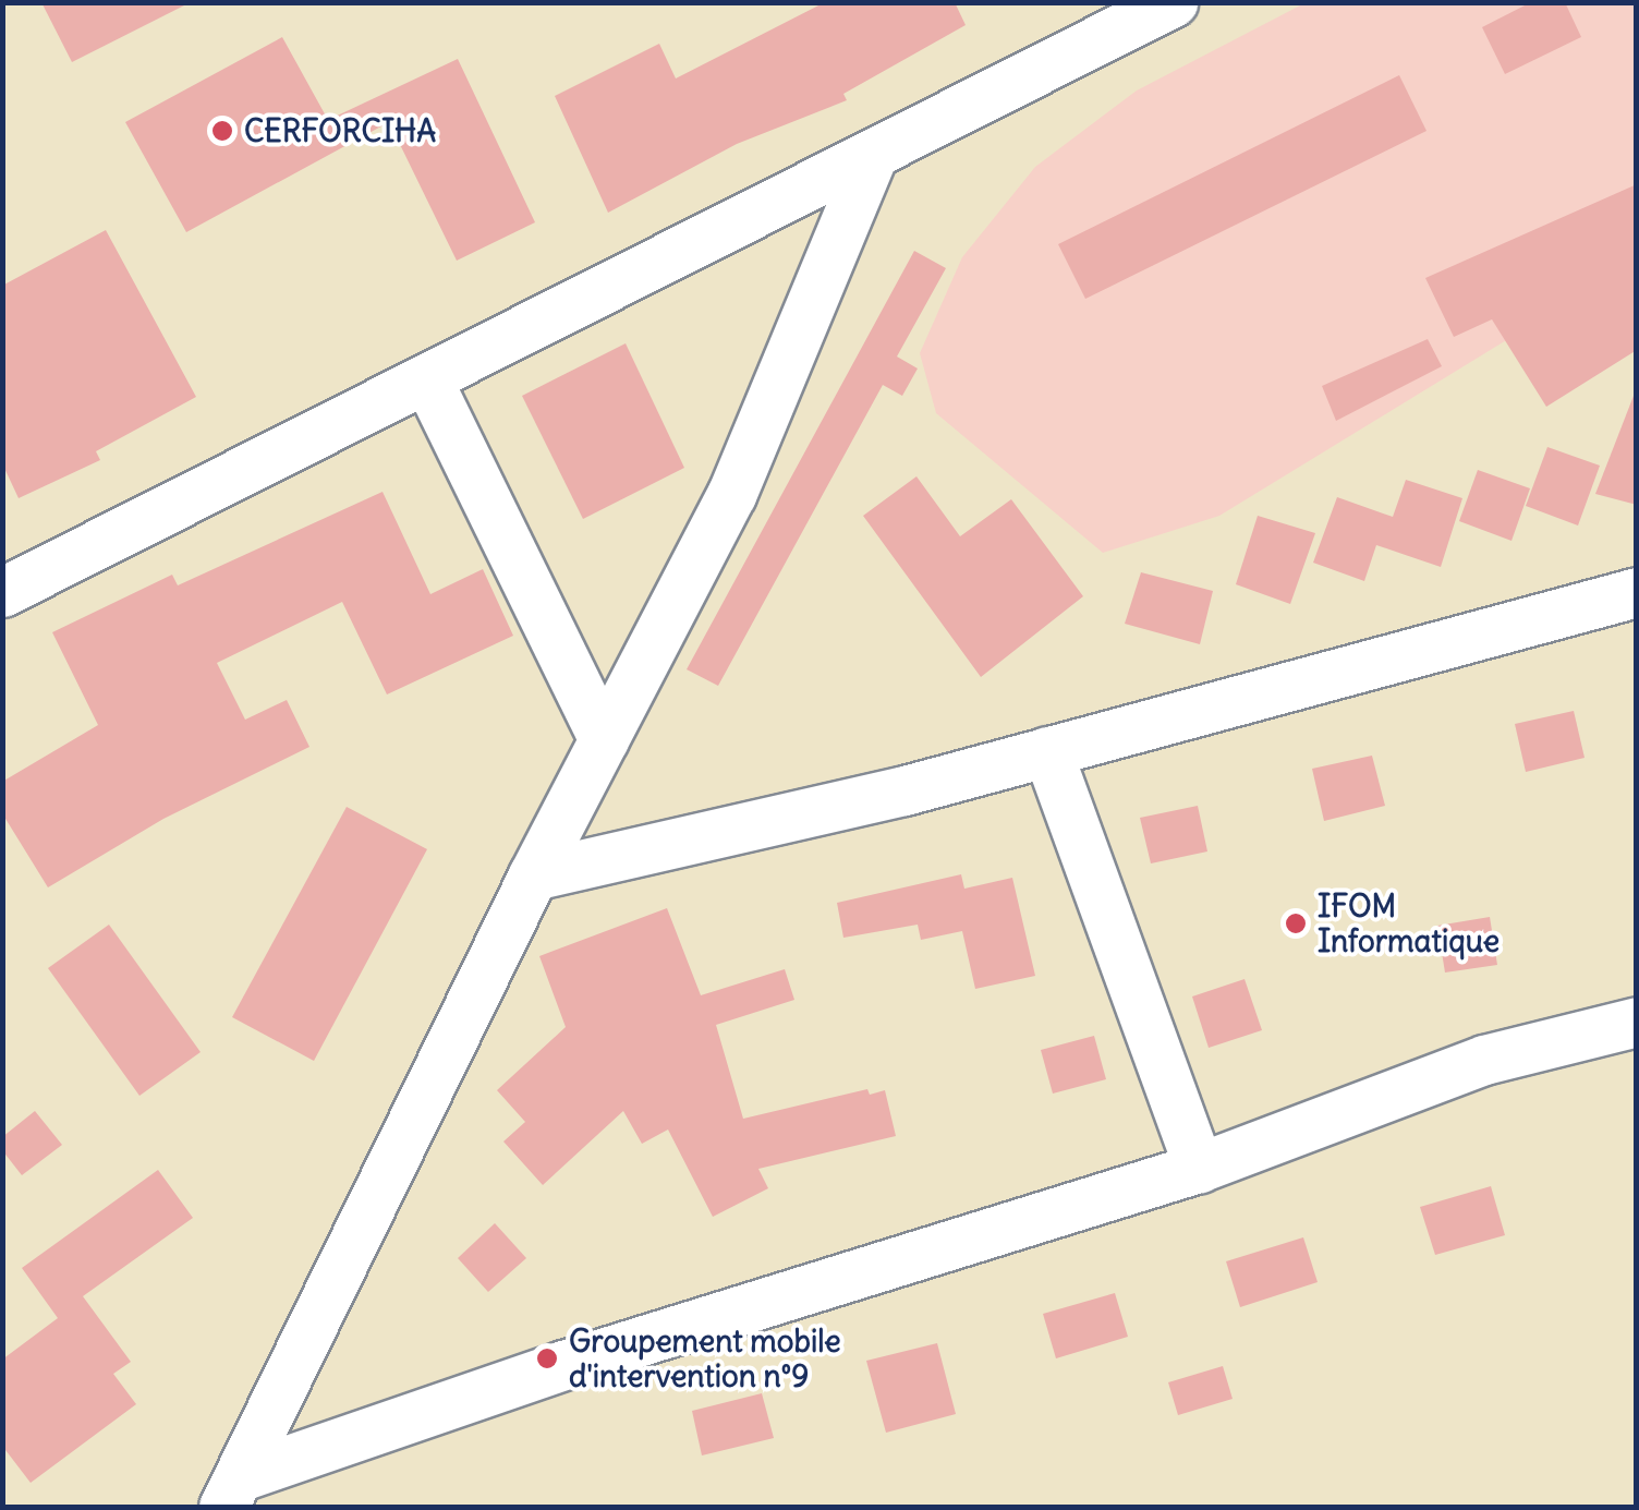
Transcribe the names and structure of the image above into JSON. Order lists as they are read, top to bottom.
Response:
{
  "places": ["CERFORCIHA", "IFOM Informatique", "Groupement mobile d'intervention n°9"]
}
